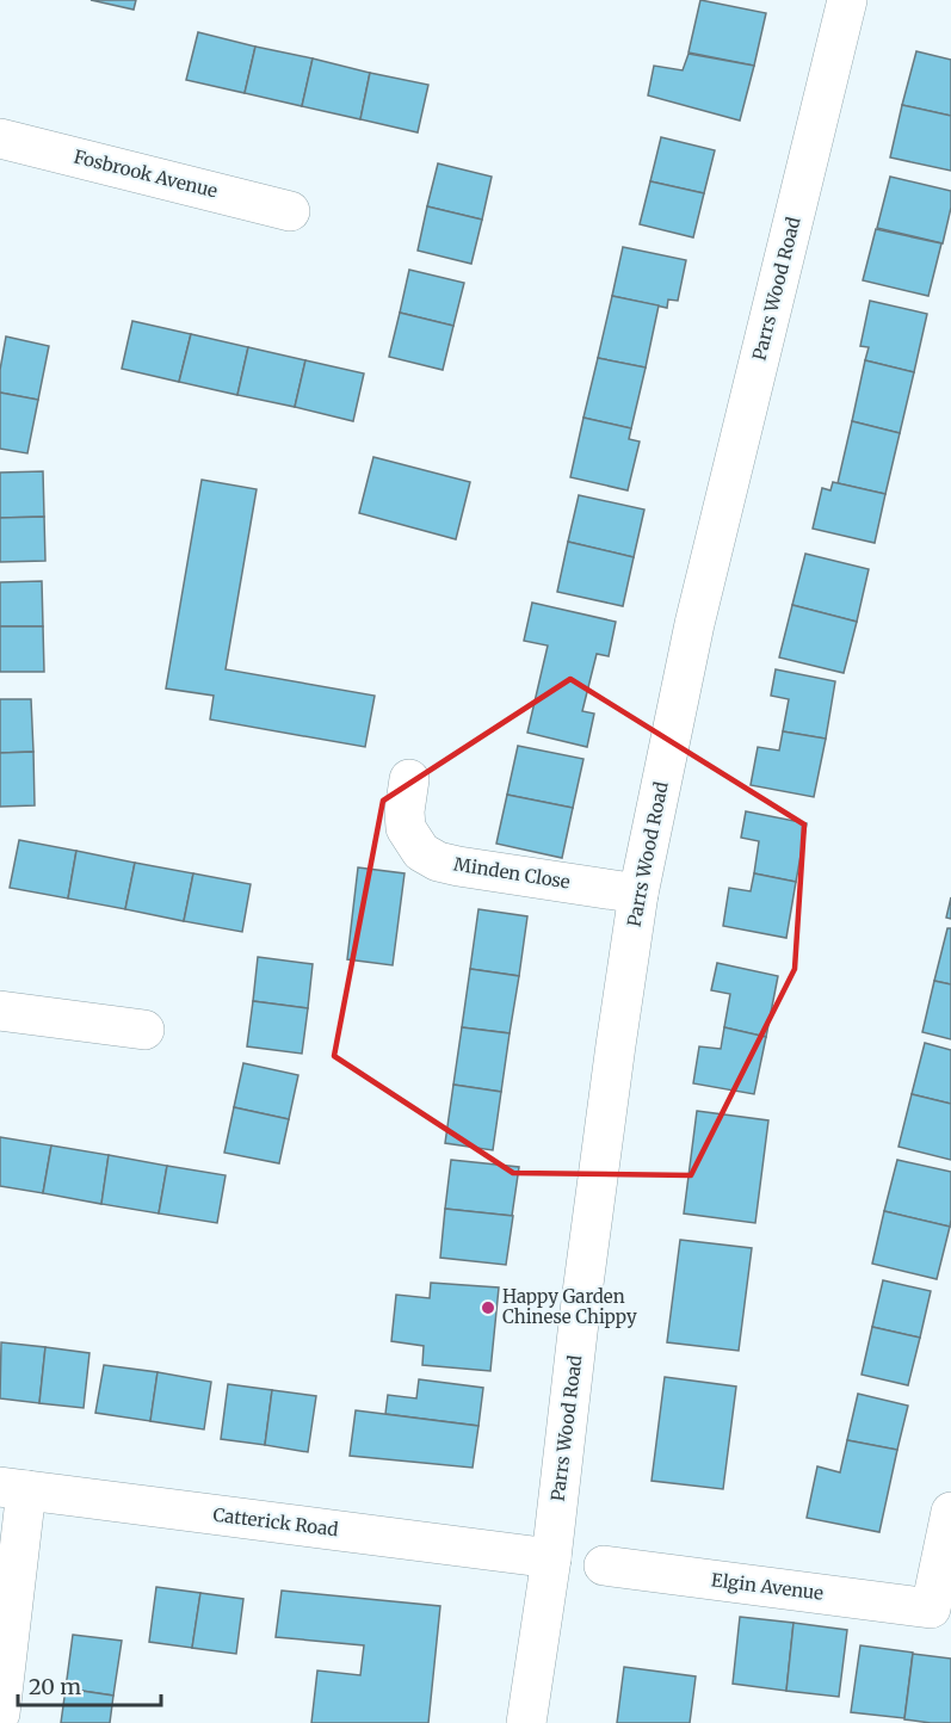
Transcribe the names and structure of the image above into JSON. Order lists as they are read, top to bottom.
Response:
{
  "streets": {
    "street": [
      "Fosbrook Avenue",
      "Parrs Wood Road",
      "Minden Close",
      "Catterick Road",
      "Elgin Avenue"
    ]
  },
  "crossings": [
    ["Parrs Wood Road", "Minden Close"],
    ["Parrs Wood Road", "Catterick Road"]
  ],
  "places": ["Happy Garden Chinese Chippy"],
  "scale_bar": "20 m"
}
